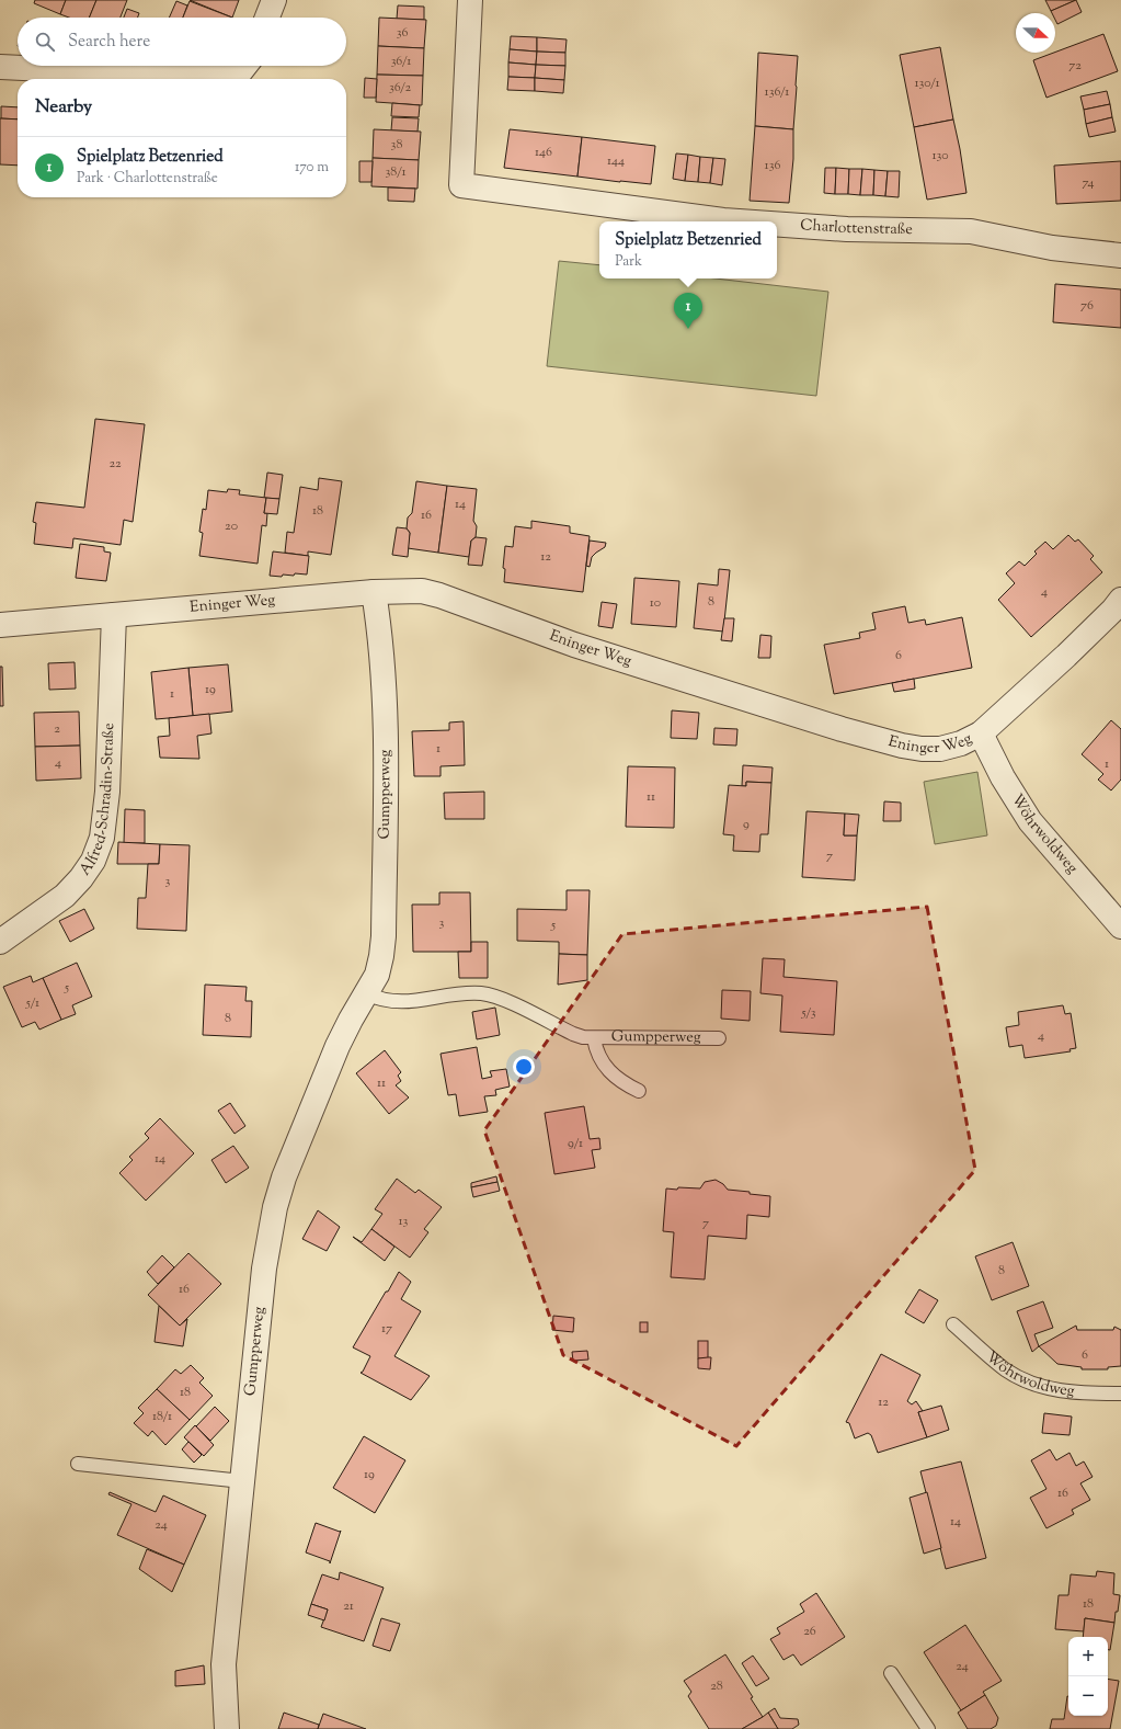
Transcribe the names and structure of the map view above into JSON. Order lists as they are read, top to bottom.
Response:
{
  "streets": {
    "street": [
      "Charlottenstraße",
      "Eninger Weg",
      "Gumpperweg",
      "Alfred-Schradin-Straße",
      "Wöhrwoldweg"
    ]
  },
  "crossings": [
    ["Eninger Weg", "Gumpperweg"],
    ["Eninger Weg", "Alfred-Schradin-Straße"],
    ["Eninger Weg", "Wöhrwoldweg"]
  ],
  "house_numbers": [
    "36",
    "36/1",
    "72",
    "130/1",
    "36/2",
    "136/1",
    "38",
    "146",
    "130",
    "144",
    "136",
    "38/1",
    "74",
    "76",
    "22",
    "14",
    "18",
    "16",
    "20",
    "12",
    "4",
    "8",
    "10",
    "6",
    "19",
    "1",
    "2",
    "1",
    "4",
    "1",
    "11",
    "9",
    "7",
    "3",
    "3",
    "5",
    "5",
    "5/1",
    "5/3",
    "8",
    "4",
    "11",
    "9/1",
    "14",
    "13",
    "7",
    "8",
    "16",
    "17",
    "6",
    "18",
    "12",
    "18/1",
    "19",
    "16",
    "14",
    "24",
    "18",
    "21",
    "26",
    "24",
    "28"
  ],
  "north": "right",
  "page": {
    "search": "Search here",
    "heading": "Nearby",
    "list": [
      {
        "mark": "1",
        "name": "Spielplatz Betzenried",
        "note": "Park · Charlottenstraße",
        "value": "170 m"
      }
    ],
    "popup": ["Spielplatz Betzenried", "Park"],
    "pins": "1",
    "map_buttons": ["+", "−"]
  }
}
